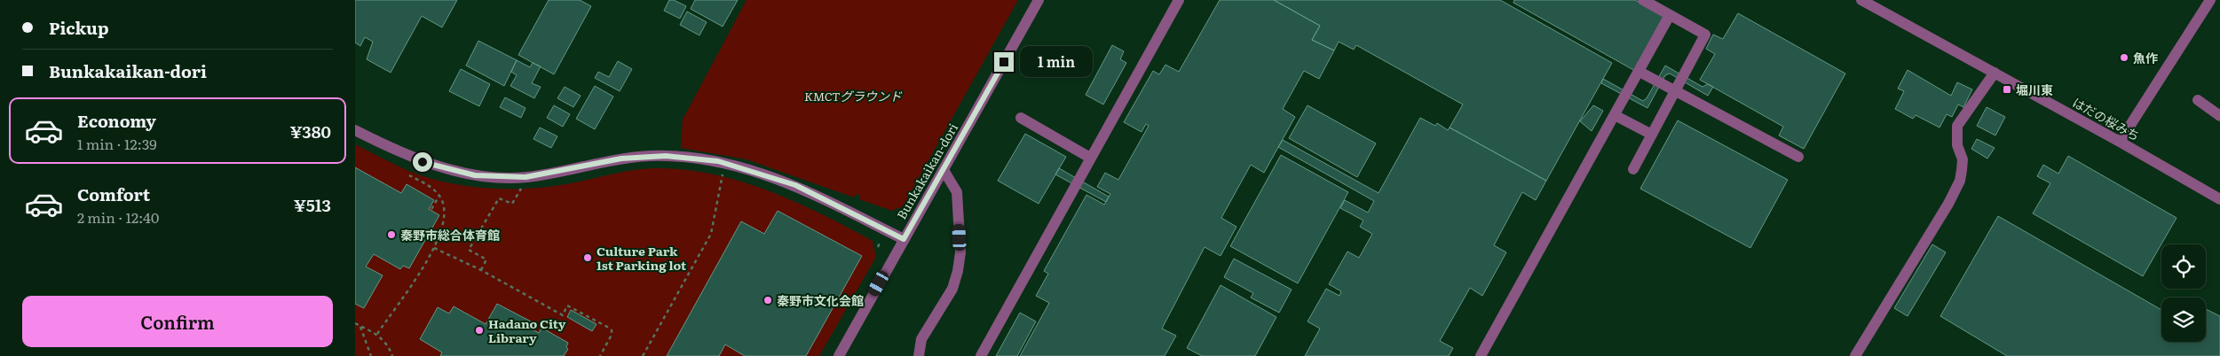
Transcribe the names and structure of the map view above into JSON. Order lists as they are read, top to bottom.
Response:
{
  "streets": {
    "street": ["はだの桜みち", "Bunkakaikan-dori"]
  },
  "parks": ["KMCTグラウンド"],
  "places": {
    "other": [
      "魚作",
      "秦野市総合体育館",
      "Culture Park 1st Parking lot",
      "秦野市文化会館",
      "Hadano City Library"
    ],
    "transit": ["堀川東"]
  },
  "page": {
    "banner": ["Pickup", "Bunkakaikan-dori"],
    "bubble": "1 min",
    "list": [
      {
        "name": "Economy",
        "note": "1 min · 12:39",
        "value": "¥380"
      },
      {
        "name": "Comfort",
        "note": "2 min · 12:40",
        "value": "¥513"
      }
    ],
    "buttons": "Confirm"
  }
}
